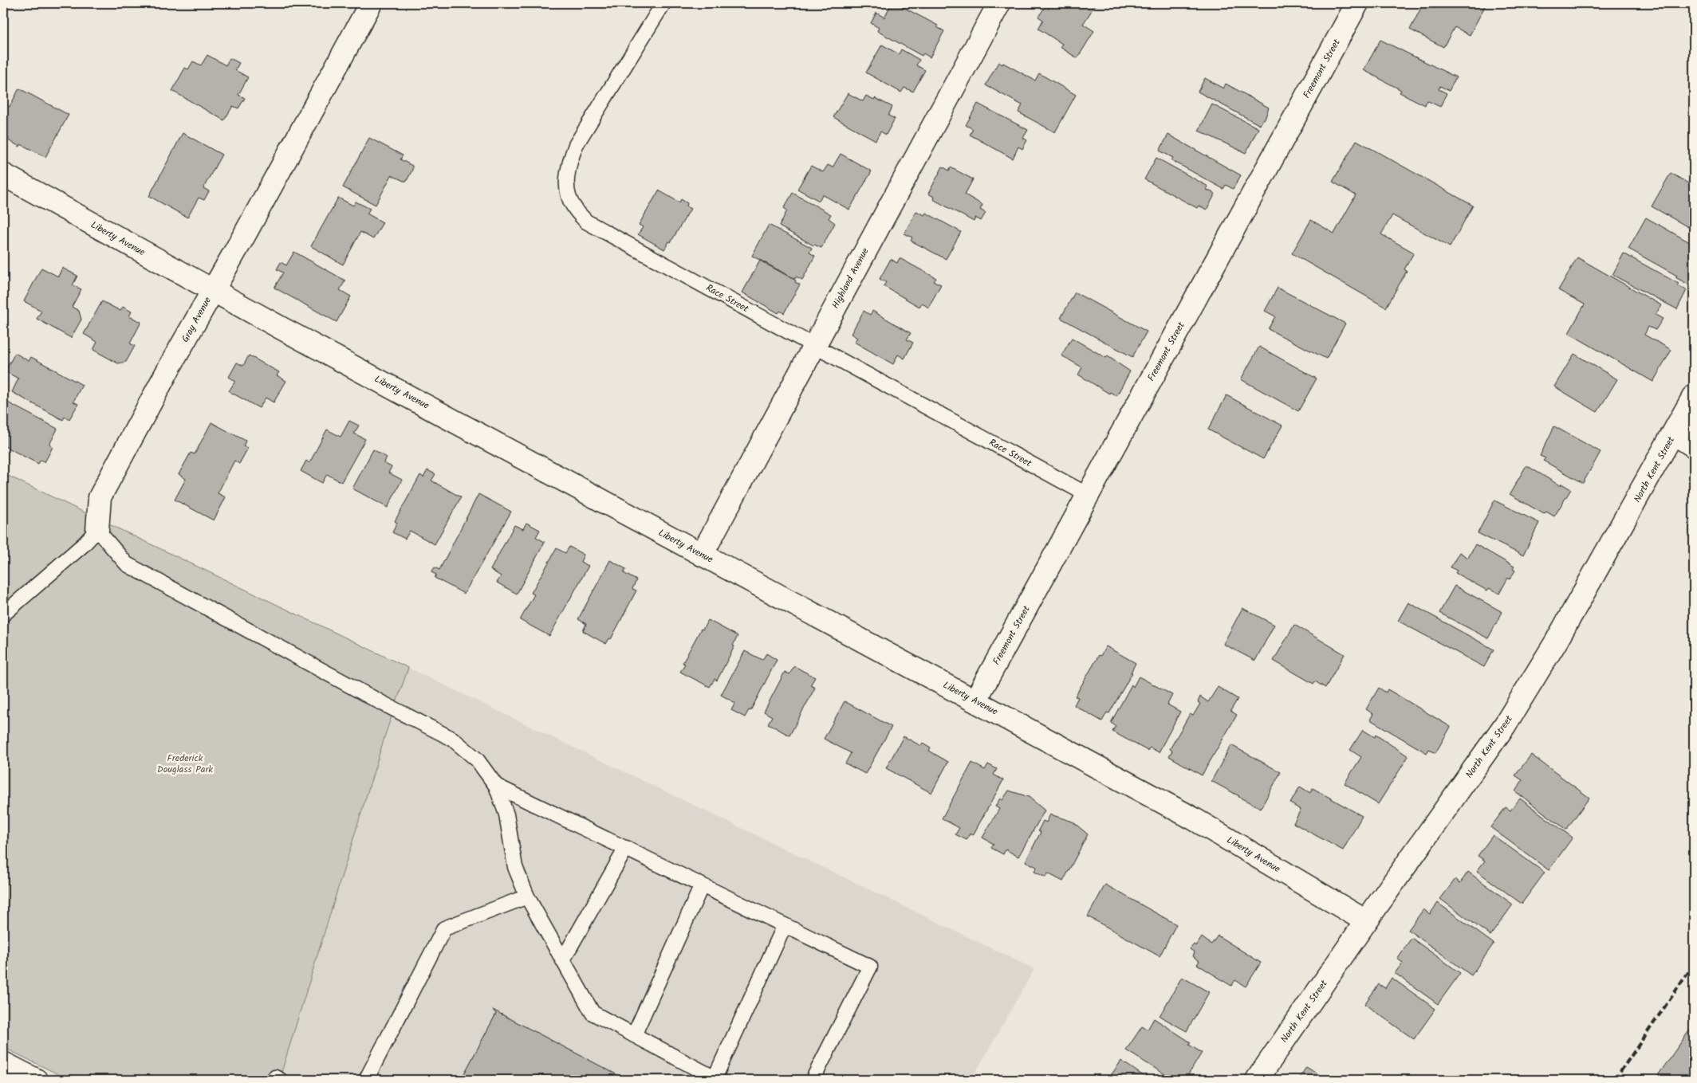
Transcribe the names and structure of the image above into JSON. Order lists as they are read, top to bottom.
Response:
{
  "streets": {
    "street": [
      "Freemont Street",
      "Liberty Avenue",
      "Highland Avenue",
      "Gray Avenue",
      "North Kent Street"
    ],
    "lane": ["Race Street"]
  },
  "crossings": [
    ["Freemont Street", "Liberty Avenue"],
    ["Freemont Street", "Race Street"],
    ["Liberty Avenue", "Highland Avenue"],
    ["Liberty Avenue", "Gray Avenue"],
    ["Liberty Avenue", "North Kent Street"],
    ["Highland Avenue", "Race Street"]
  ],
  "parks": ["Frederick Douglass Park"]
}
